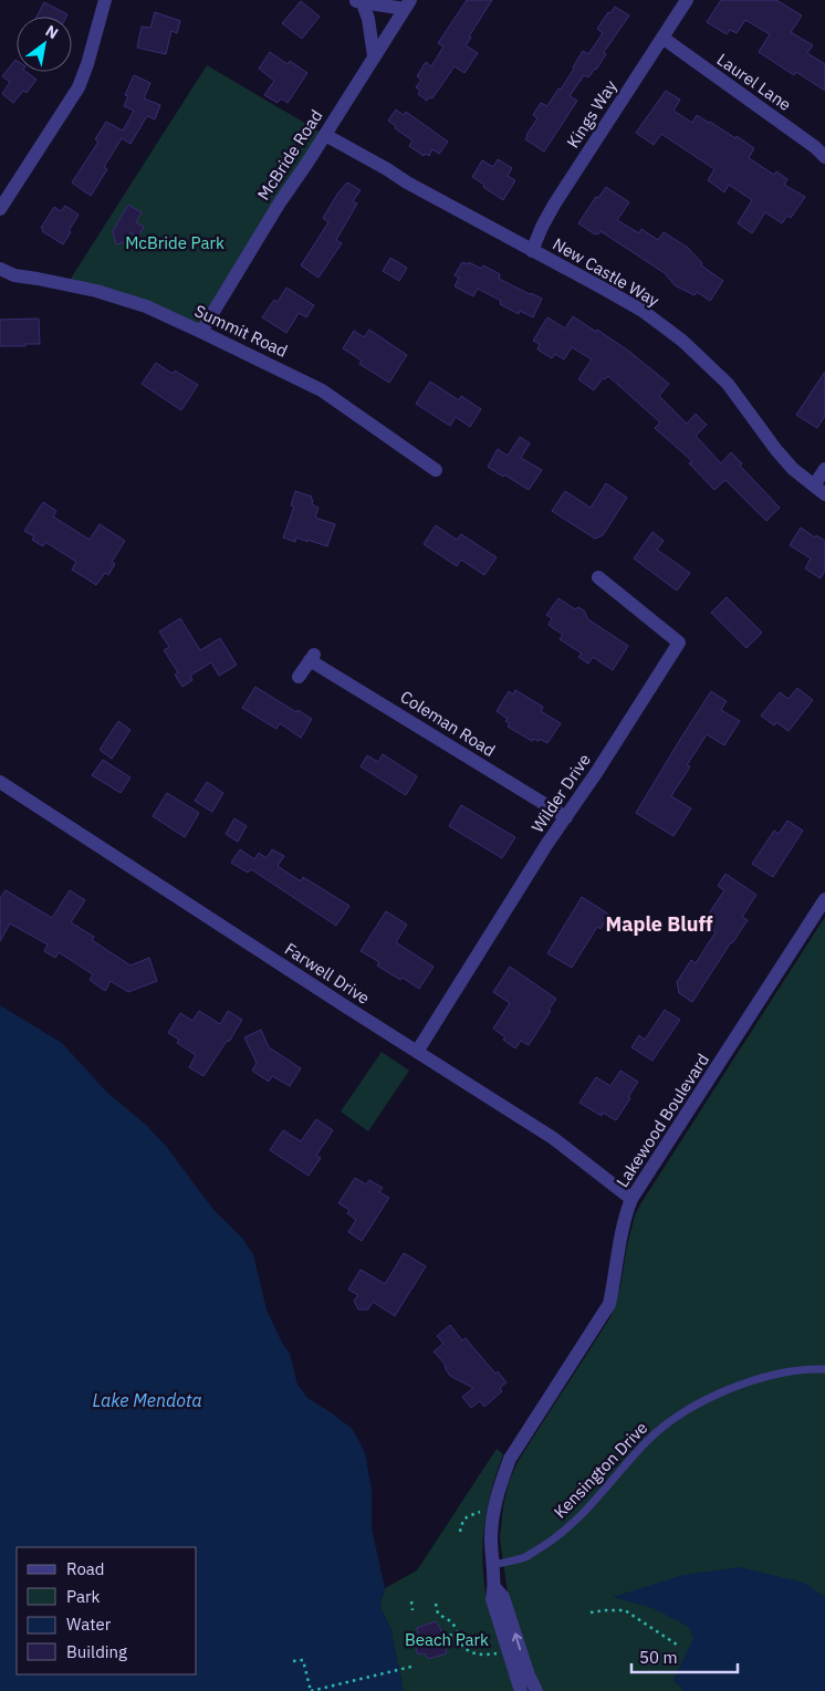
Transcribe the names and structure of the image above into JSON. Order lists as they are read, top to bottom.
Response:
{
  "streets": {
    "street": [
      "Laurel Lane",
      "Kings Way",
      "McBride Road",
      "New Castle Way",
      "Summit Road",
      "Coleman Road",
      "Wilder Drive",
      "Farwell Drive",
      "Lakewood Boulevard"
    ],
    "lane": ["Kensington Drive"]
  },
  "crossings": [
    ["Laurel Lane", "Kings Way"],
    ["Kings Way", "New Castle Way"],
    ["McBride Road", "New Castle Way"],
    ["McBride Road", "Summit Road"],
    ["Coleman Road", "Wilder Drive"],
    ["Wilder Drive", "Farwell Drive"],
    ["Farwell Drive", "Lakewood Boulevard"],
    ["Lakewood Boulevard", "Kensington Drive"]
  ],
  "districts": ["Maple Bluff"],
  "water": ["Lake Mendota"],
  "parks": ["McBride Park", "Beach Park"],
  "legend": [
    "Road",
    "Park",
    "Water",
    "Building"
  ],
  "scale_bar": "50 m",
  "north": "top right"
}
